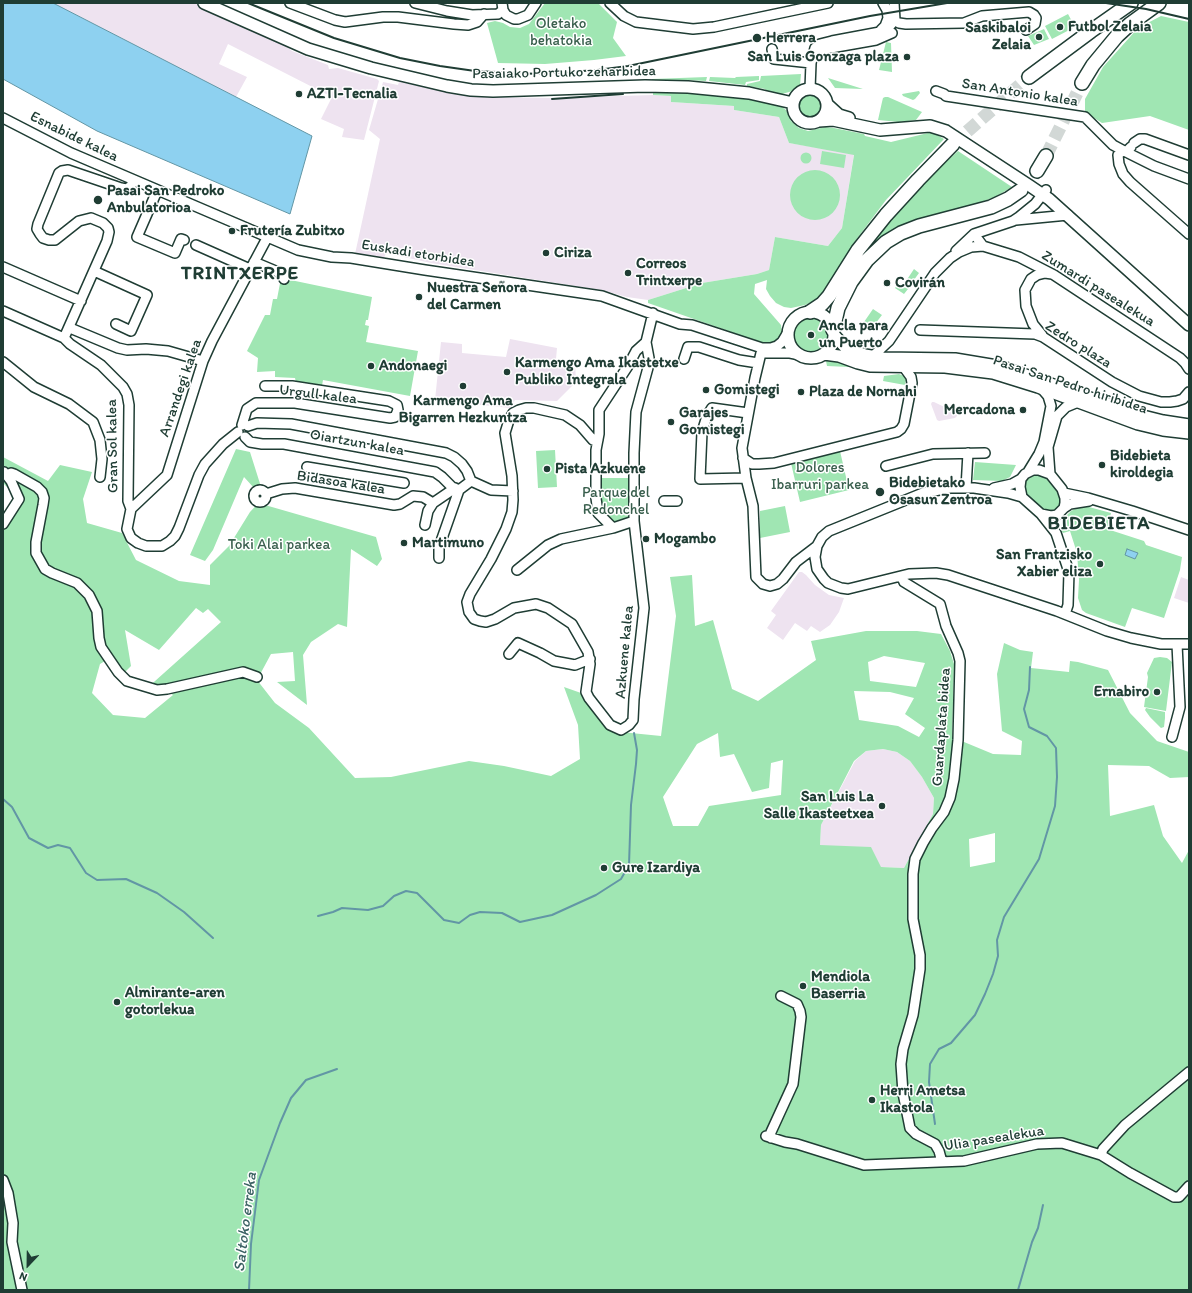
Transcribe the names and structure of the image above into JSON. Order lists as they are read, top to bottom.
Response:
{
  "streets": {
    "main road": ["Pasaiako Portuko zeharbidea", "Pasai San Pedro hiribidea"],
    "street": [
      "San Antonio kalea",
      "Esnabide kalea",
      "Euskadi etorbidea",
      "Zumardi pasealekua",
      "Zedro plaza",
      "Arrandegi kalea",
      "Urgull kalea",
      "Oiartzun kalea",
      "Gran Sol kalea",
      "Bidasoa kalea",
      "Azkuene kalea",
      "Guardaplata bidea",
      "Ulia pasealekua"
    ]
  },
  "crossings": [
    ["Esnabide kalea", "Euskadi etorbidea"],
    ["Euskadi etorbidea", "Pasai San Pedro hiribidea"],
    ["Euskadi etorbidea", "Arrandegi kalea"],
    ["Zumardi pasealekua", "Pasai San Pedro hiribidea"],
    ["Arrandegi kalea", "Gran Sol kalea"],
    ["Urgull kalea", "Oiartzun kalea"],
    ["Urgull kalea", "Gran Sol kalea"],
    ["Oiartzun kalea", "Gran Sol kalea"],
    ["Guardaplata bidea", "Ulia pasealekua"]
  ],
  "districts": ["TRINTXERPE", "BIDEBIETA"],
  "water": ["Saltoko erreka"],
  "parks": [
    "Oletako behatokia",
    "Dolores Ibarruri parkea",
    "Parque del Redonchel",
    "Toki Alai parkea"
  ],
  "places": [
    "Futbol Zelaia",
    "Saskibaloi Zelaia",
    "Herrera",
    "San Luis Gonzaga plaza",
    "AZTI-Tecnalia",
    "Pasai San Pedroko Anbulatorioa",
    "Frutería Zubitxo",
    "Ciriza",
    "Correos Trintxerpe",
    "Covirán",
    "Nuestra Señora del Carmen",
    "Ancla para un Puerto",
    "Andonaegi",
    "Karmengo Ama Ikastetxe Publiko Integrala",
    "Karmengo Ama Bigarren Hezkuntza",
    "Gomistegi",
    "Plaza de Nornahi",
    "Mercadona",
    "Garajes Gomistegi",
    "Bidebieta kiroldegia",
    "Pista Azkuene",
    "Bidebietako Osasun Zentroa",
    "Mogambo",
    "Martimuno",
    "San Frantzisko Xabier eliza",
    "Ernabiro",
    "San Luis La Salle Ikasteetxea",
    "Gure Izardiya",
    "Mendiola Baserria",
    "Almirante-aren gotorlekua",
    "Herri Ametsa Ikastola"
  ],
  "north": "bottom"
}
